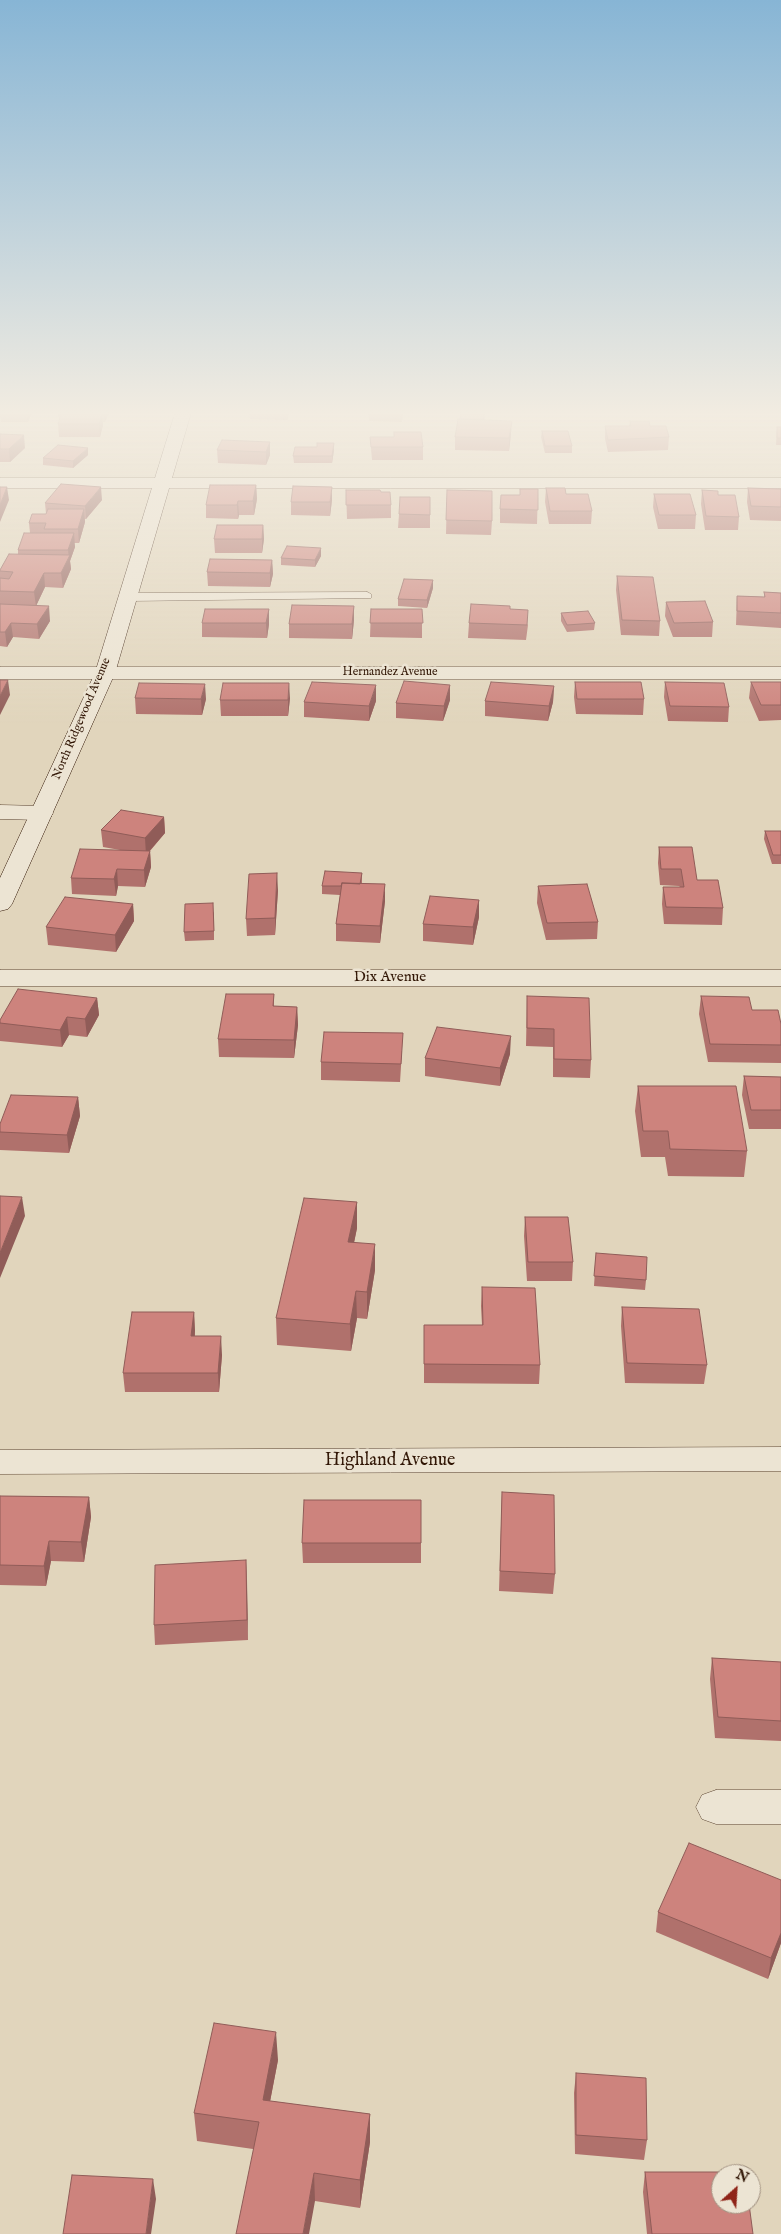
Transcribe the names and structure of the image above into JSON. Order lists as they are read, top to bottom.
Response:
{
  "streets": {
    "street": [
      "Hernandez Avenue",
      "North Ridgewood Avenue",
      "Dix Avenue",
      "Highland Avenue"
    ]
  },
  "crossings": [
    ["Hernandez Avenue", "North Ridgewood Avenue"]
  ],
  "north": "top right"
}
